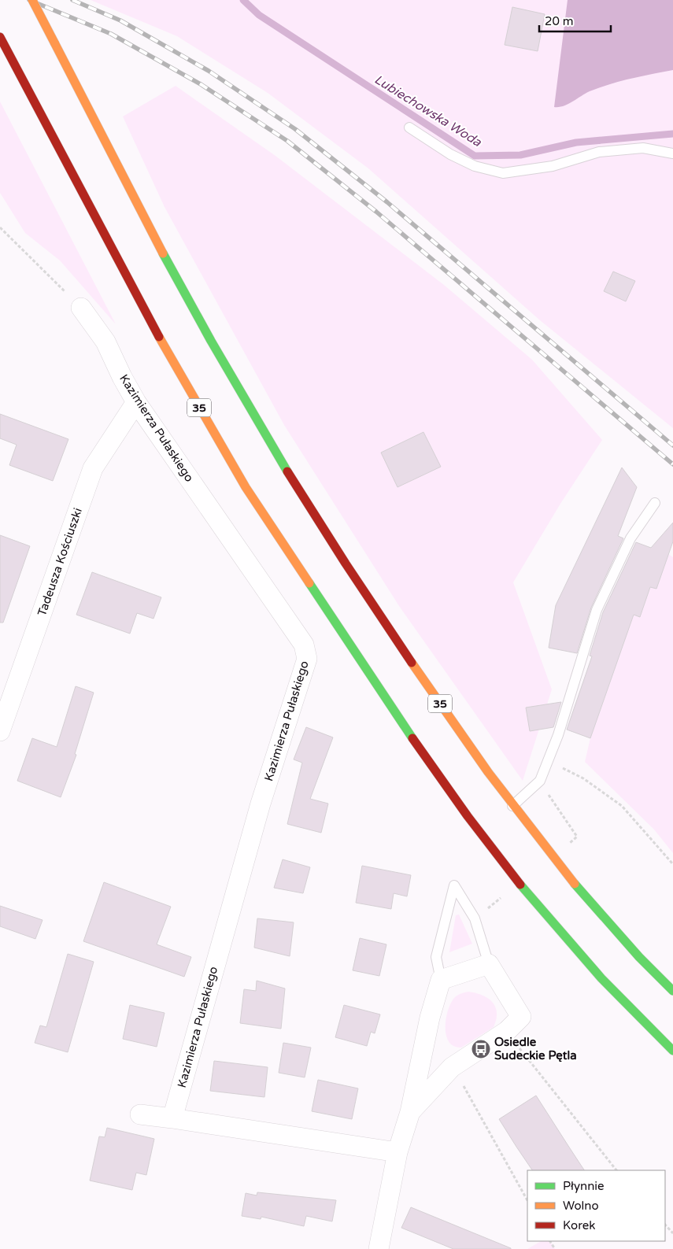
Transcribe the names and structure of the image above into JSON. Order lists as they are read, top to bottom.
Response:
{
  "streets": {
    "main road": ["35"],
    "street": ["Kazimierza Pułaskiego", "Tadeusza Kościuszki"]
  },
  "crossings": [
    ["Kazimierza Pułaskiego", "Tadeusza Kościuszki"]
  ],
  "water": ["Lubiechowska Woda"],
  "places": {
    "bus stop": ["Osiedle Sudeckie Pętla"]
  },
  "legend": ["Płynnie", "Wolno", "Korek"],
  "scale_bar": "20 m"
}
